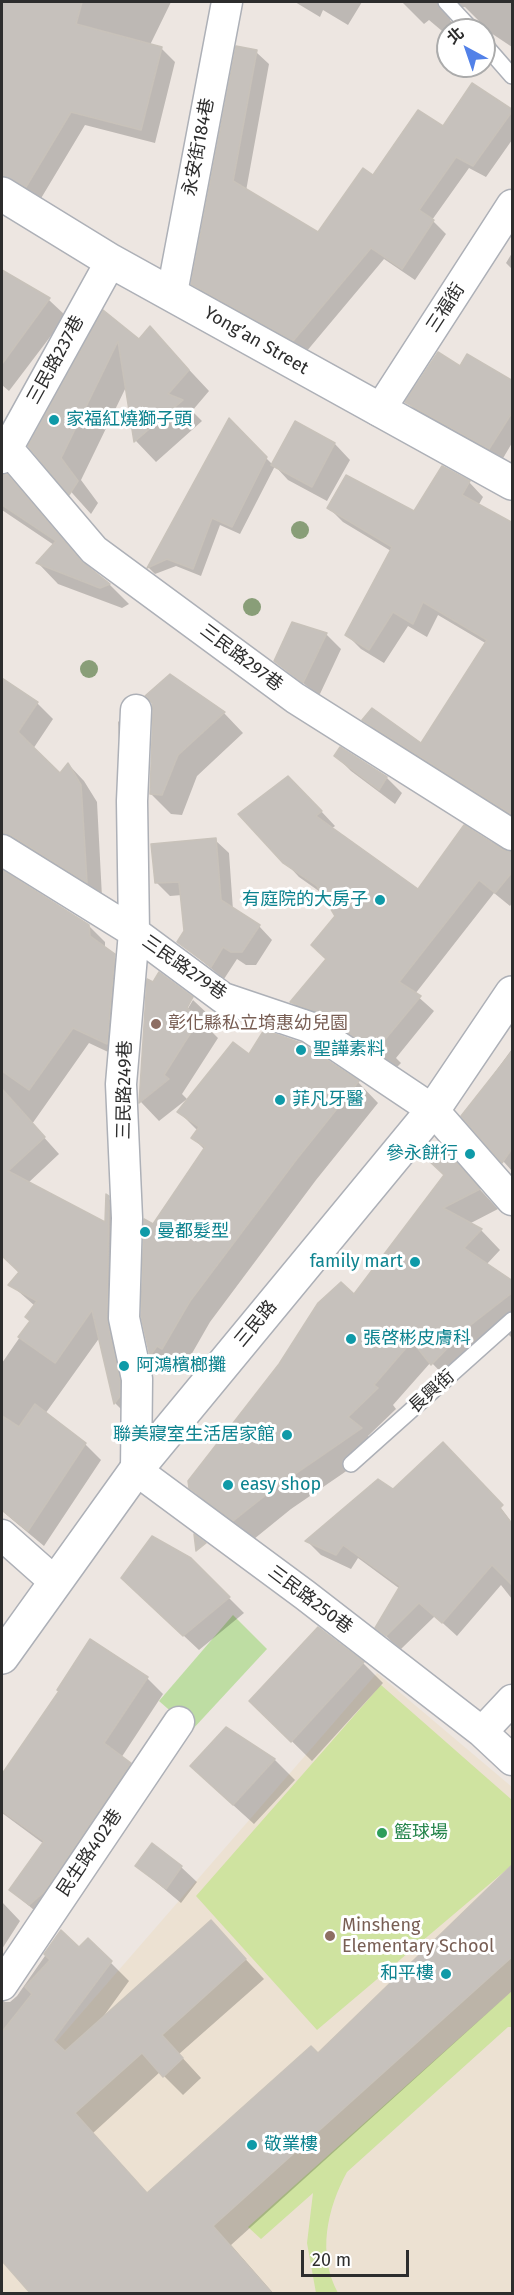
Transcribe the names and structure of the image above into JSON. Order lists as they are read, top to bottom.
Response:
{
  "streets": {
    "street": [
      "永安街184巷",
      "三福街",
      "Yong’an Street",
      "三民路237巷",
      "三民路297巷",
      "三民路279巷",
      "三民路249巷",
      "三民路",
      "三民路250巷",
      "民生路402巷"
    ],
    "lane": ["長興街"]
  },
  "crossings": [
    ["永安街184巷", "Yong’an Street"],
    ["三福街", "Yong’an Street"],
    ["Yong’an Street", "三民路237巷"],
    ["三民路237巷", "三民路297巷"],
    ["三民路279巷", "三民路249巷"],
    ["三民路279巷", "三民路"],
    ["三民路249巷", "三民路"],
    ["三民路249巷", "三民路250巷"],
    ["三民路", "三民路250巷"]
  ],
  "places": [
    "家福紅燒獅子頭",
    "有庭院的大房子",
    "彰化縣私立堉惠幼兒園",
    "聖譁素料",
    "菲凡牙醫",
    "參永餅行",
    "曼都髮型",
    "family mart",
    "張啓彬皮膚科",
    "阿鴻檳榔攤",
    "聯美寢室生活居家館",
    "easy shop",
    "籃球場",
    "Minsheng Elementary School",
    "和平樓",
    "敬業樓"
  ],
  "scale_bar": "20 m",
  "north": "top left"
}
